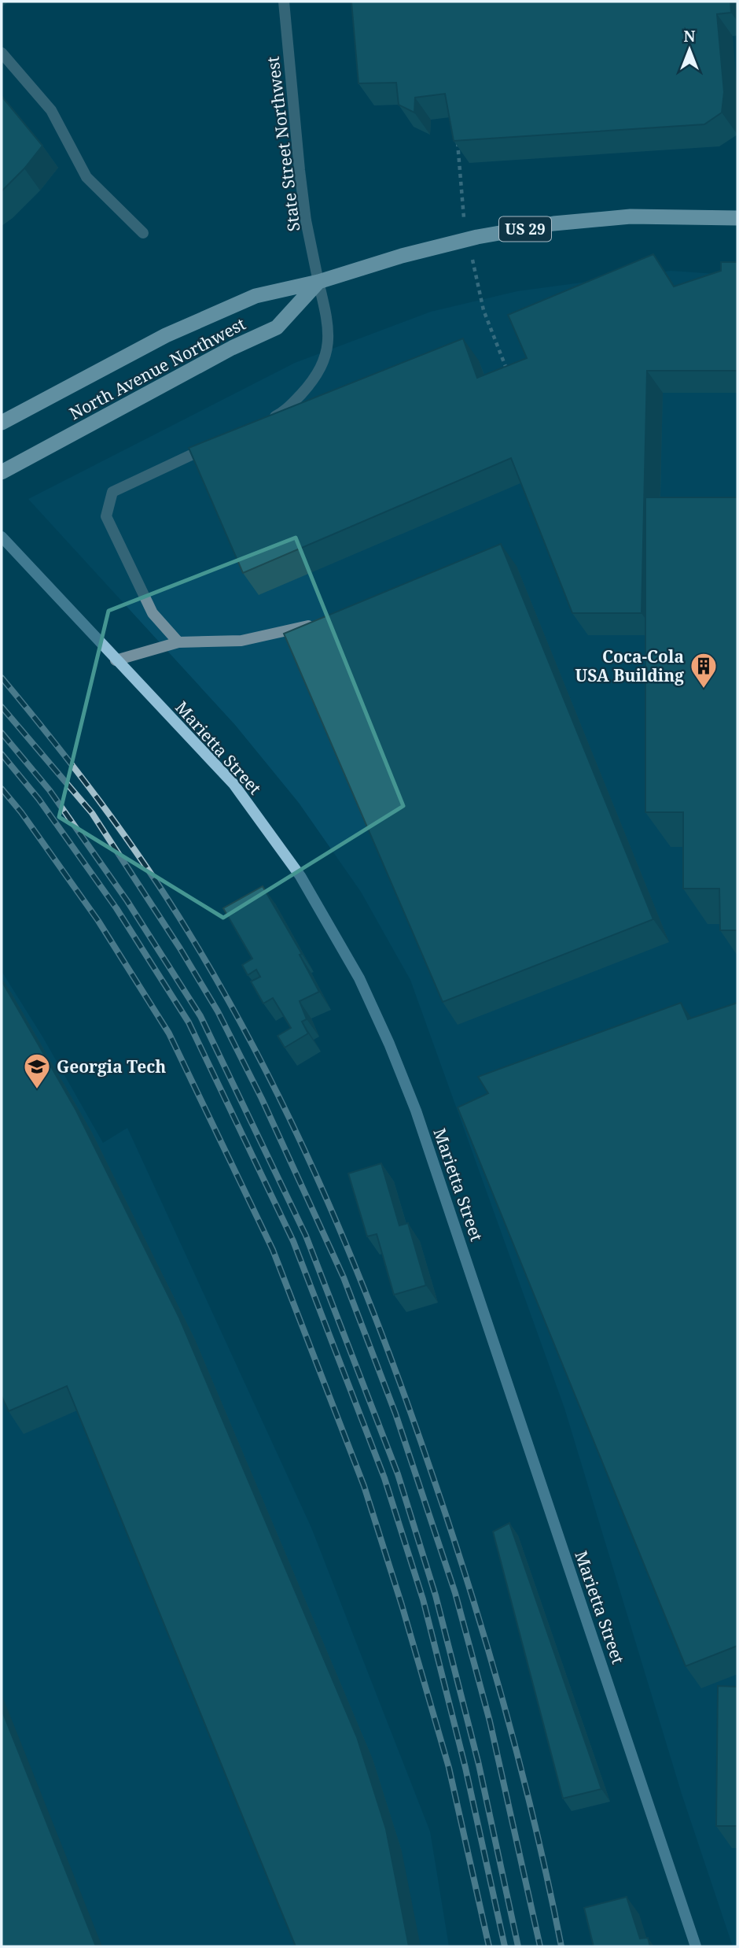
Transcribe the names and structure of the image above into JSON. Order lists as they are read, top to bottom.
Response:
{
  "streets": {
    "highway": ["US 29", "North Avenue Northwest"],
    "main road": ["Marietta Street"],
    "street": ["State Street Northwest"]
  },
  "crossings": [
    ["State Street Northwest", "North Avenue Northwest"]
  ],
  "places": {
    "building": ["Coca-Cola USA Building"],
    "school or university": ["Georgia Tech"]
  },
  "north": "top"
}
